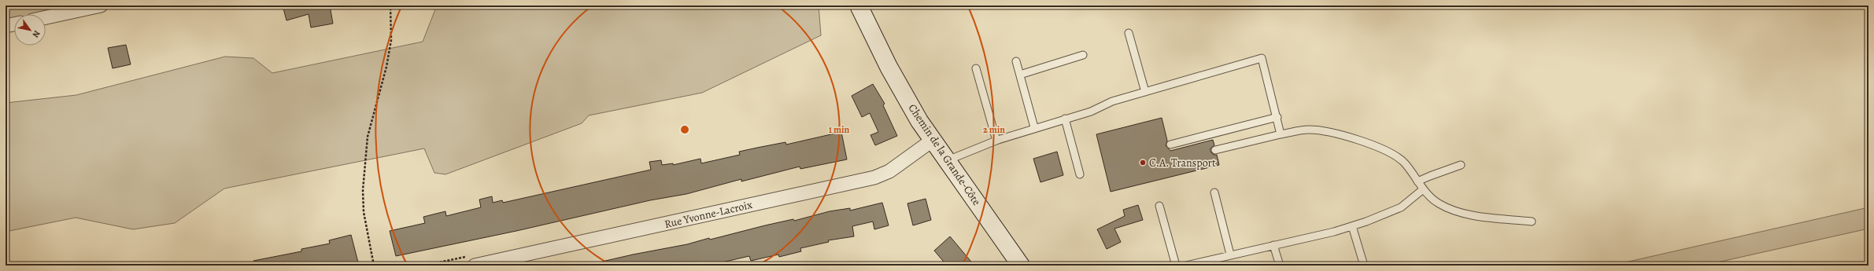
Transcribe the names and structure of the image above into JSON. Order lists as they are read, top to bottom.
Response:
{
  "streets": {
    "main road": ["Chemin de la Grande-Côte"],
    "street": ["Rue Yvonne-Lacroix"]
  },
  "crossings": [
    ["Chemin de la Grande-Côte", "Rue Yvonne-Lacroix"]
  ],
  "places": ["C.A. Transport"],
  "north": "bottom right",
  "rings": ["1 min", "2 min"]
}
